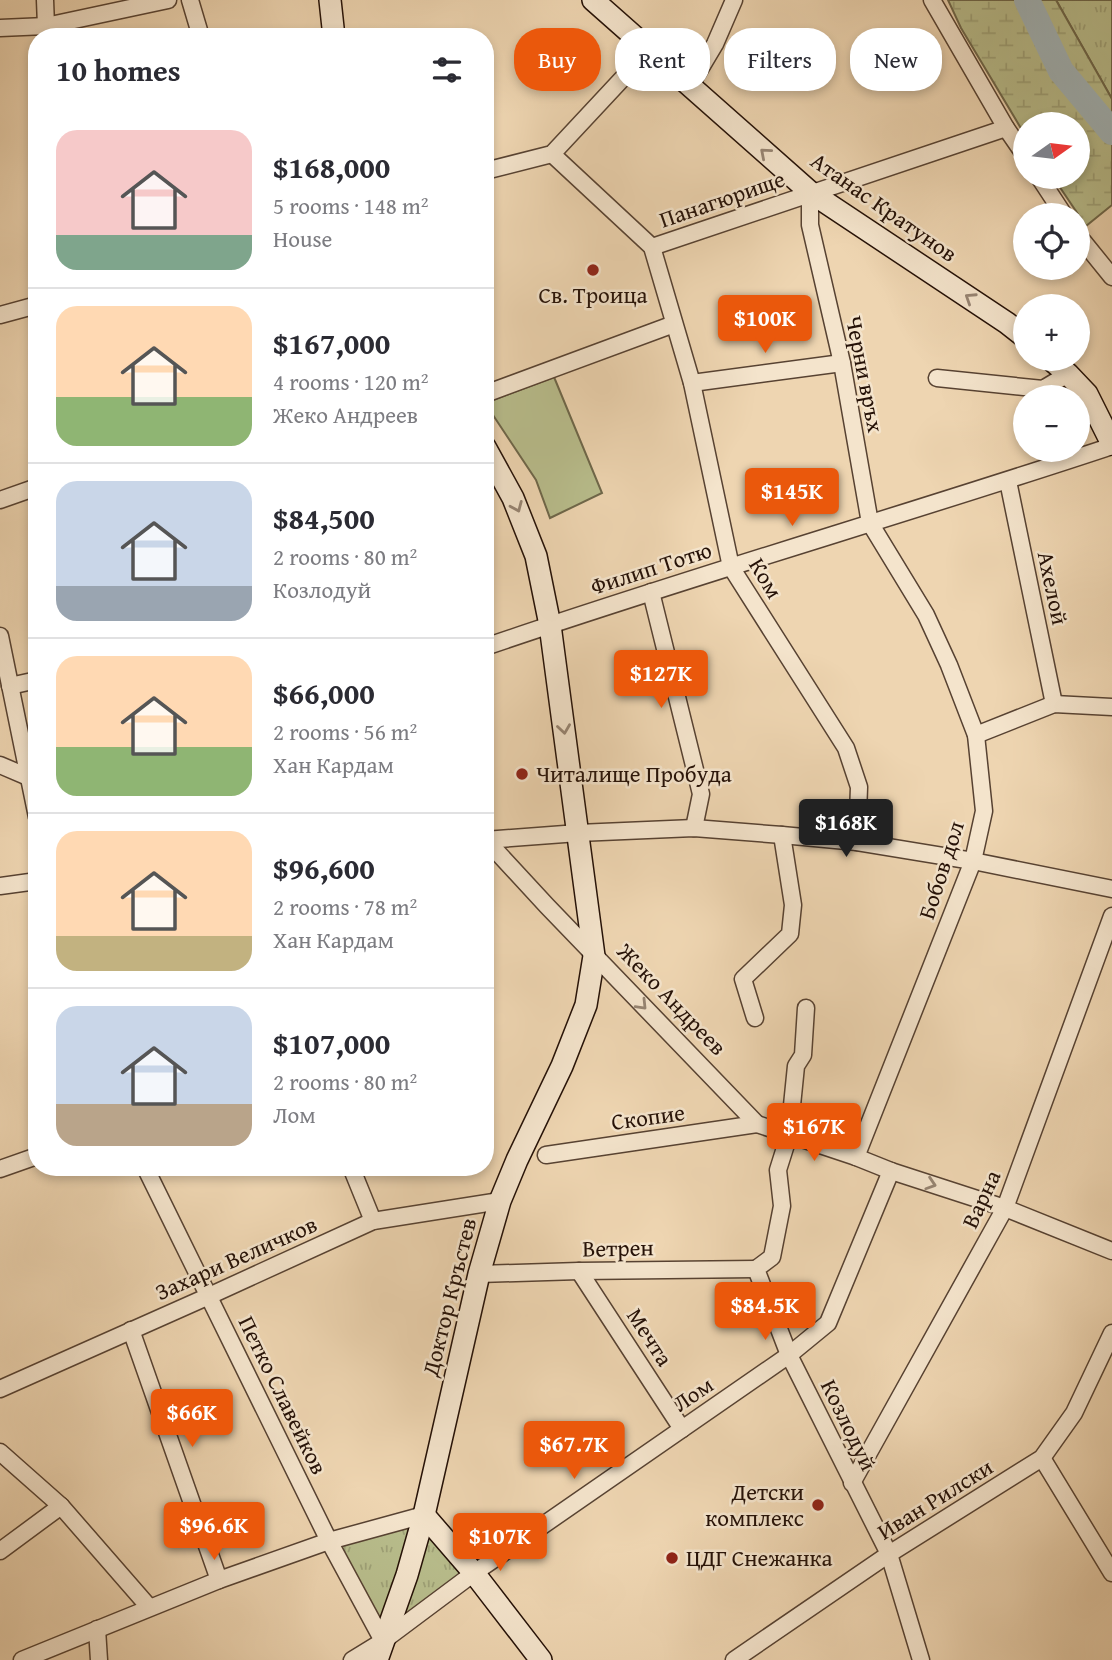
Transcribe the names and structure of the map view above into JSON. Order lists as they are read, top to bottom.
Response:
{
  "streets": {
    "street": [
      "Панагюрище",
      "Атанас Кратунов",
      "Черни връх",
      "Филип Тотю",
      "Ком",
      "Ахелой",
      "Бобов дол",
      "Жеко Андреев",
      "Скопие",
      "Варна",
      "Ветрен",
      "Захари Величков",
      "Доктор Кръстев",
      "Мечта",
      "Лом",
      "Петко Славейков",
      "Козлодуй",
      "Иван Рилски"
    ]
  },
  "crossings": [
    ["Панагюрище", "Атанас Кратунов"],
    ["Панагюрище", "Черни връх"],
    ["Панагюрище", "Ком"],
    ["Атанас Кратунов", "Черни връх"],
    ["Черни връх", "Филип Тотю"],
    ["Черни връх", "Бобов дол"],
    ["Филип Тотю", "Ком"],
    ["Филип Тотю", "Ахелой"],
    ["Филип Тотю", "Бобов дол"],
    ["Филип Тотю", "Жеко Андреев"],
    ["Бобов дол", "Жеко Андреев"],
    ["Жеко Андреев", "Скопие"],
    ["Жеко Андреев", "Варна"],
    ["Жеко Андреев", "Доктор Кръстев"],
    ["Жеко Андреев", "Лом"],
    ["Варна", "Козлодуй"],
    ["Ветрен", "Доктор Кръстев"],
    ["Ветрен", "Мечта"],
    ["Ветрен", "Козлодуй"],
    ["Захари Величков", "Доктор Кръстев"],
    ["Захари Величков", "Петко Славейков"],
    ["Доктор Кръстев", "Лом"],
    ["Доктор Кръстев", "Петко Славейков"],
    ["Мечта", "Лом"],
    ["Лом", "Петко Славейков"],
    ["Лом", "Козлодуй"],
    ["Козлодуй", "Иван Рилски"]
  ],
  "places": [
    "Св. Троица",
    "Читалище Пробуда",
    "Детски комплекс",
    "ЦДГ Снежанка"
  ],
  "north": "right",
  "page": {
    "chip": [
      "Buy",
      "Rent",
      "Filters",
      "New"
    ],
    "heading": "10 homes",
    "map_buttons": ["+", "−"],
    "list": [
      {
        "name": "$168,000",
        "note": "5 rooms · 148 m² · House"
      },
      {
        "name": "$167,000",
        "note": "4 rooms · 120 m² · Жеко Андреев"
      },
      {
        "name": "$84,500",
        "note": "2 rooms · 80 m² · Козлодуй"
      },
      {
        "name": "$66,000",
        "note": "2 rooms · 56 m² · Хан Кардам"
      },
      {
        "name": "$96,600",
        "note": "2 rooms · 78 m² · Хан Кардам"
      },
      {
        "name": "$107,000",
        "note": "2 rooms · 80 m² · Лом"
      }
    ],
    "price": [
      "$100K",
      "$145K",
      "$127K",
      "$168K",
      "$167K",
      "$84.5K",
      "$66K",
      "$67.7K",
      "$96.6K",
      "$107K"
    ]
  }
}
